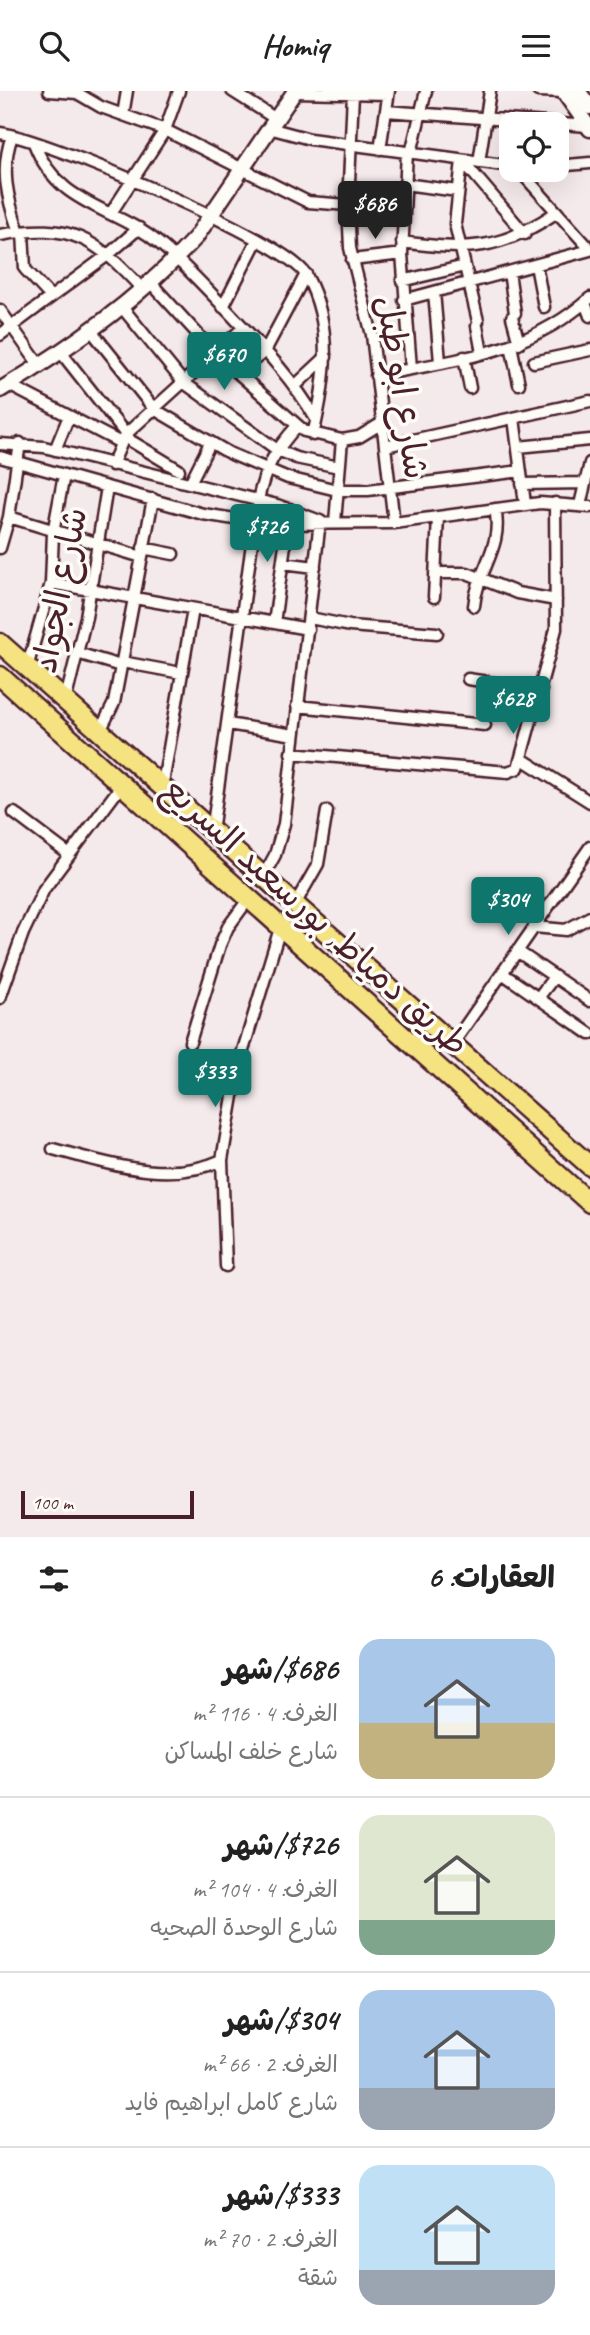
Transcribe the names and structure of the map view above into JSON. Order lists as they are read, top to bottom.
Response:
{
  "streets": {
    "highway": ["طريق دمياط, بورسعيد السريع"],
    "street": ["شارع ابو طبل", "شارع الجواد"]
  },
  "crossings": [
    ["شارع الجواد", "طريق دمياط, بورسعيد السريع"]
  ],
  "scale_bar": "100 m",
  "page": {
    "header": "Homiq",
    "price": [
      "$686",
      "$670",
      "$726",
      "$628",
      "$304",
      "$333"
    ],
    "scale": "100 m",
    "heading": "العقارات: 6",
    "list": [
      {
        "name": "$686/شهر",
        "note": "الغرف: 4 · 116 m² · شارع خلف المساكن"
      },
      {
        "name": "$726/شهر",
        "note": "الغرف: 4 · 104 m² · شارع الوحدة الصحيه"
      },
      {
        "name": "$304/شهر",
        "note": "الغرف: 2 · 66 m² · شارع كامل ابراهيم فايد"
      },
      {
        "name": "$333/شهر",
        "note": "الغرف: 2 · 70 m² · شقة"
      }
    ]
  }
}
